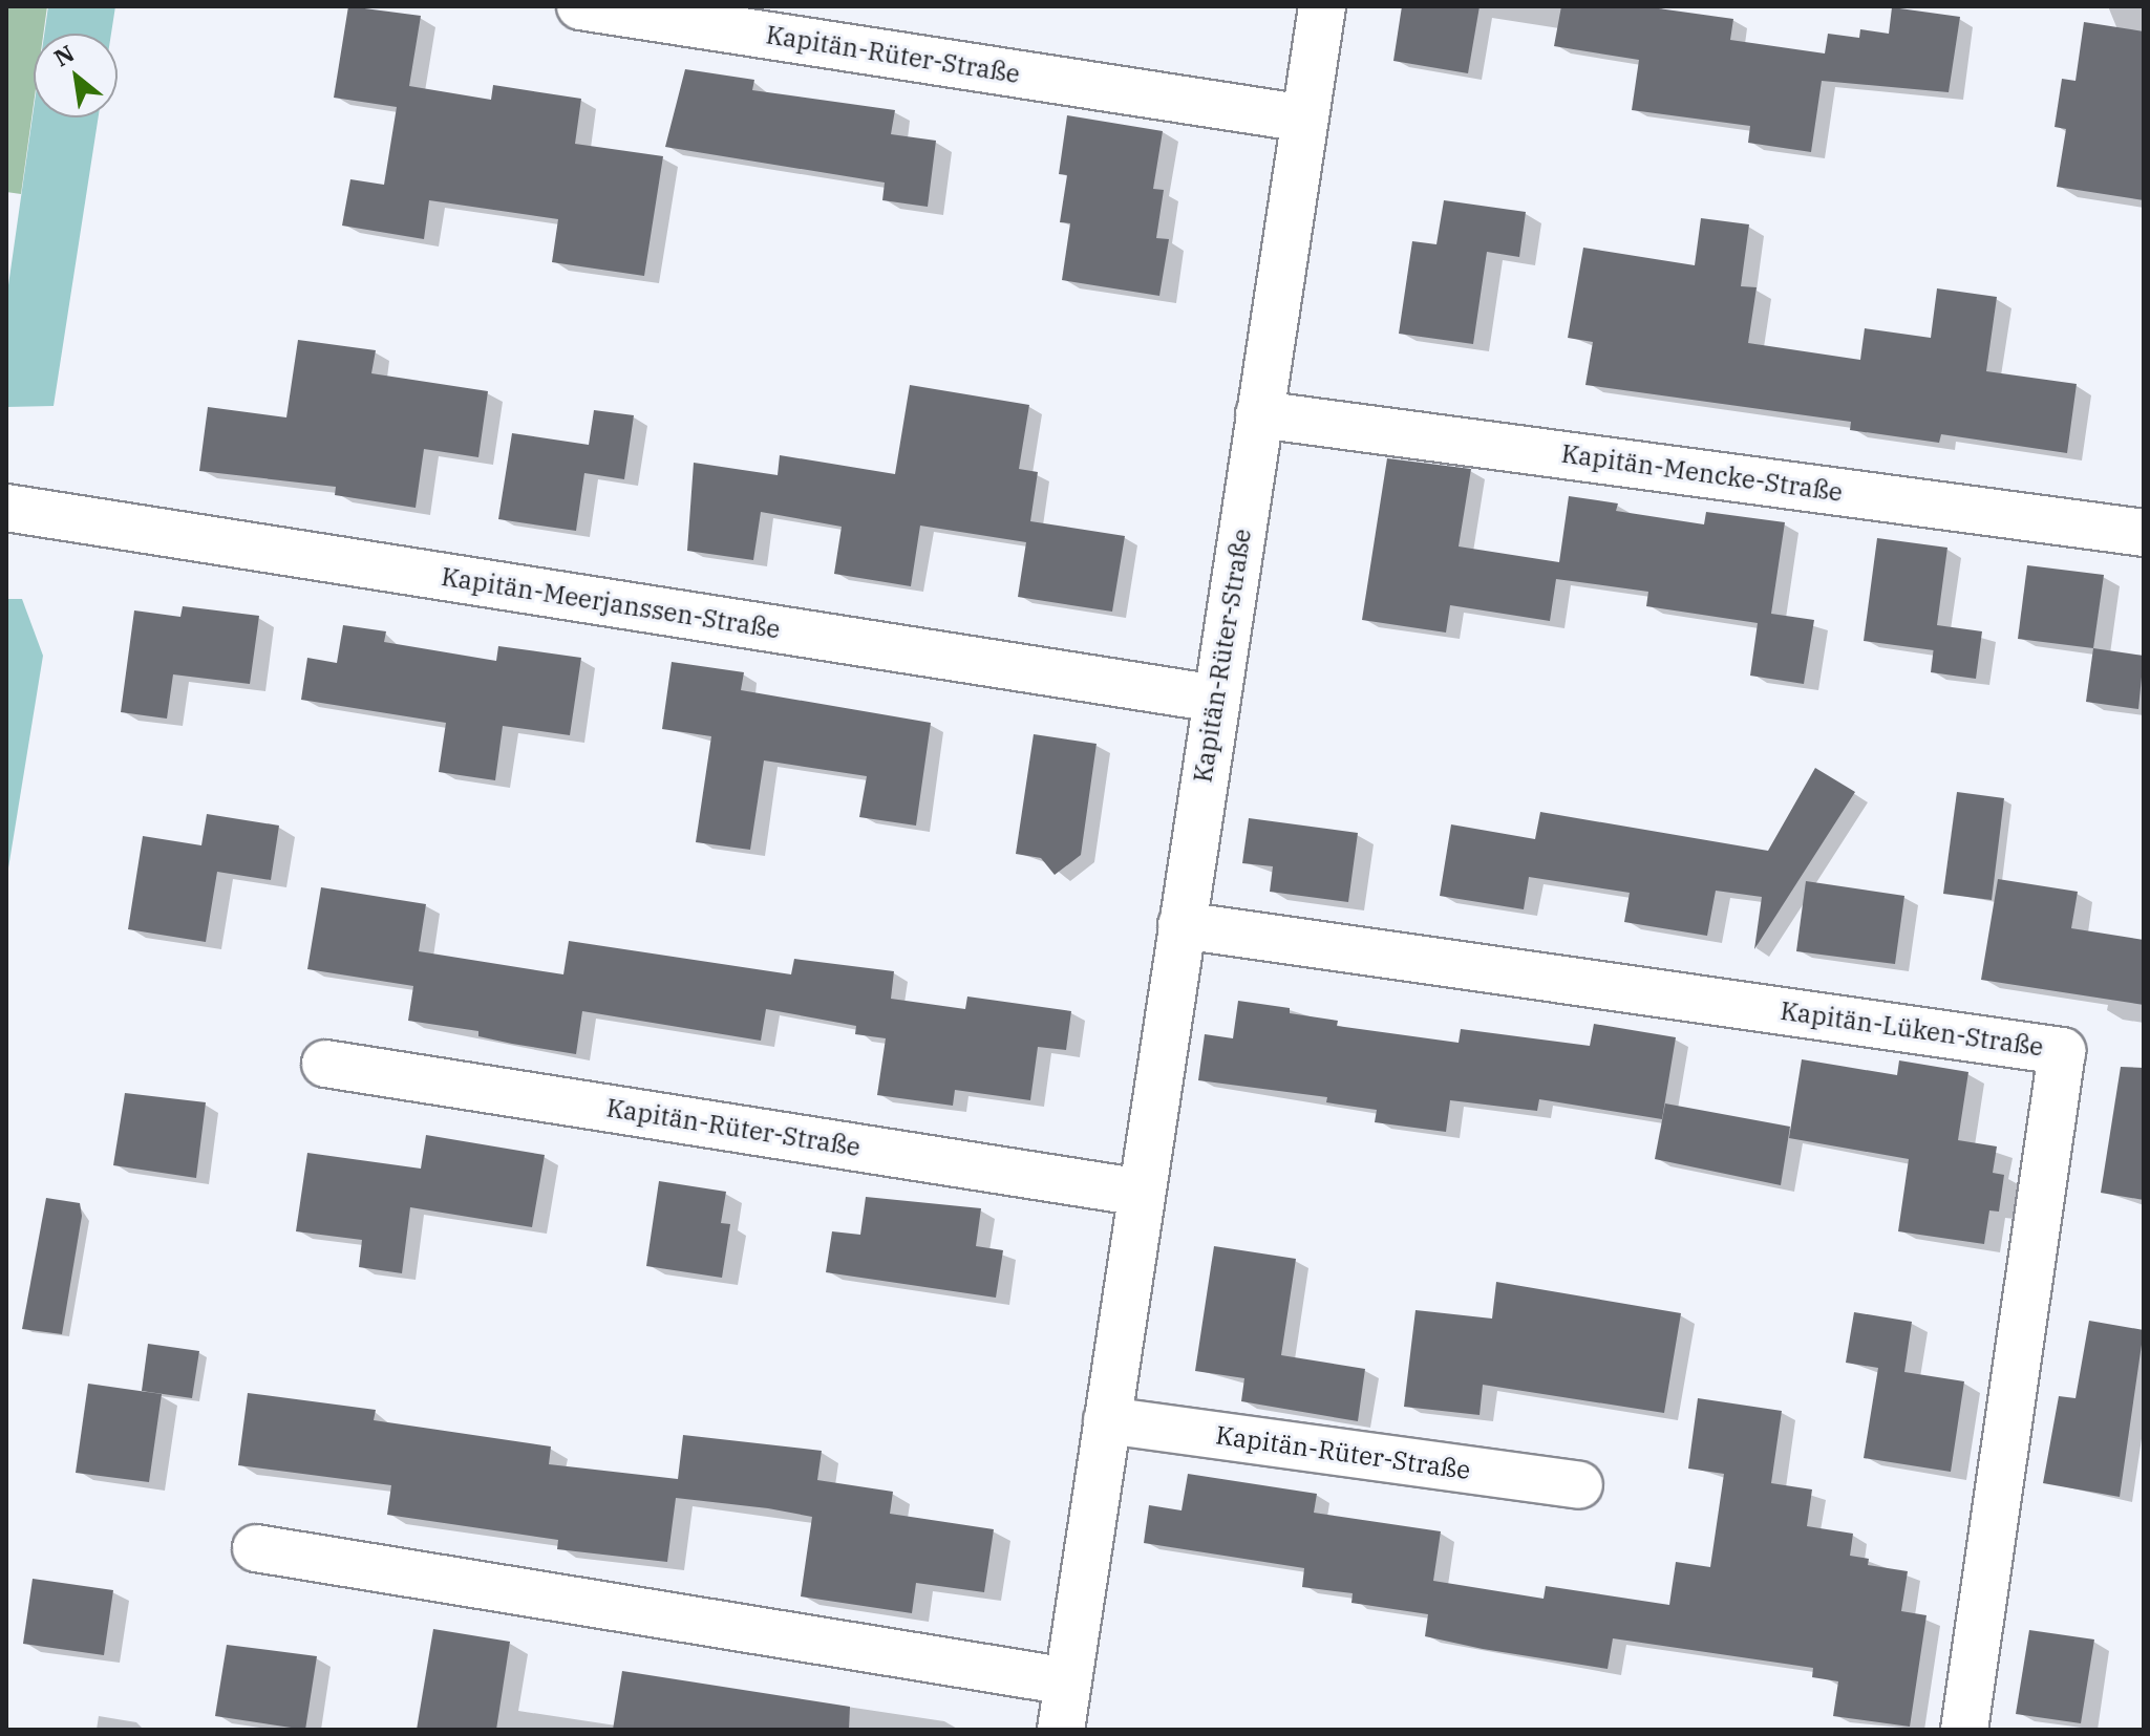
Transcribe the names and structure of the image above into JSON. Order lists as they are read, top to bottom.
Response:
{
  "streets": {
    "street": [
      "Kapitän-Rüter-Straße",
      "Kapitän-Mencke-Straße",
      "Kapitän-Meerjanssen-Straße",
      "Kapitän-Lüken-Straße"
    ]
  },
  "crossings": [
    ["Kapitän-Rüter-Straße", "Kapitän-Mencke-Straße"],
    ["Kapitän-Rüter-Straße", "Kapitän-Meerjanssen-Straße"],
    ["Kapitän-Rüter-Straße", "Kapitän-Lüken-Straße"]
  ],
  "north": "top left"
}
